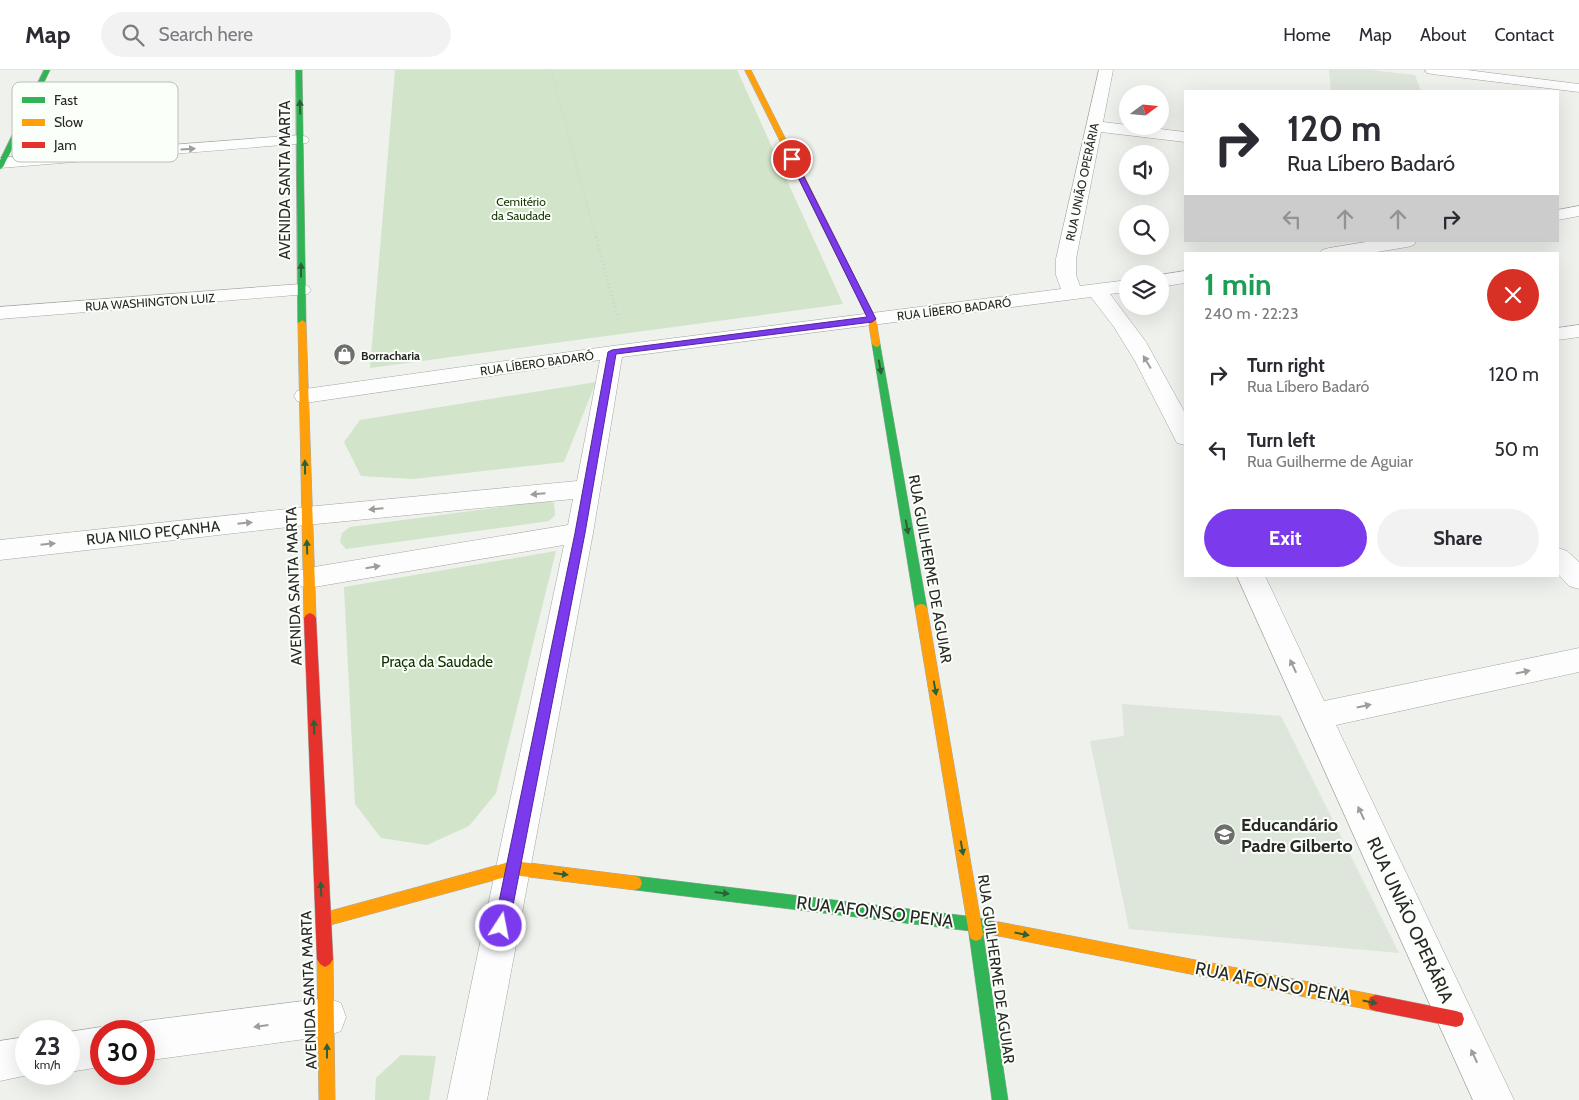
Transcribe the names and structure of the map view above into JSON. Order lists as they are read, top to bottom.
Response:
{
  "streets": {
    "street": [
      "AVENIDA SANTA MARTA",
      "RUA UNIÃO OPERÁRIA",
      "RUA WASHINGTON LUIZ",
      "RUA LÍBERO BADARÓ",
      "RUA NILO PEÇANHA",
      "RUA GUILHERME DE AGUIAR",
      "RUA AFONSO PENA"
    ]
  },
  "crossings": [
    ["AVENIDA SANTA MARTA", "RUA WASHINGTON LUIZ"],
    ["AVENIDA SANTA MARTA", "RUA LÍBERO BADARÓ"],
    ["AVENIDA SANTA MARTA", "RUA NILO PEÇANHA"],
    ["AVENIDA SANTA MARTA", "RUA AFONSO PENA"],
    ["RUA UNIÃO OPERÁRIA", "RUA LÍBERO BADARÓ"],
    ["RUA UNIÃO OPERÁRIA", "RUA AFONSO PENA"],
    ["RUA LÍBERO BADARÓ", "RUA GUILHERME DE AGUIAR"],
    ["RUA GUILHERME DE AGUIAR", "RUA AFONSO PENA"]
  ],
  "one_way": [
    "AVENIDA SANTA MARTA",
    "RUA UNIÃO OPERÁRIA",
    "RUA GUILHERME DE AGUIAR",
    "RUA AFONSO PENA"
  ],
  "parks": ["Cemitério da Saudade", "Praça da Saudade"],
  "places": {
    "shop": ["Borracharia"],
    "school or university": ["Educandário Padre Gilberto"]
  },
  "legend": ["Fast", "Slow", "Jam"],
  "north": "right",
  "page": {
    "header": "Map",
    "search": "Search here",
    "nav": [
      "Home",
      "Map",
      "About",
      "Contact"
    ],
    "turn": ["120 m", "Rua Líbero Badaró"],
    "heading": ["1 min", "240 m · 22:23"],
    "list": [
      {
        "name": "Turn right",
        "note": "Rua Líbero Badaró",
        "value": "120 m"
      },
      {
        "name": "Turn left",
        "note": "Rua Guilherme de Aguiar",
        "value": "50 m"
      }
    ],
    "buttons": ["Exit", "Share"],
    "speed": "23 km/h",
    "limit": "30"
  }
}
